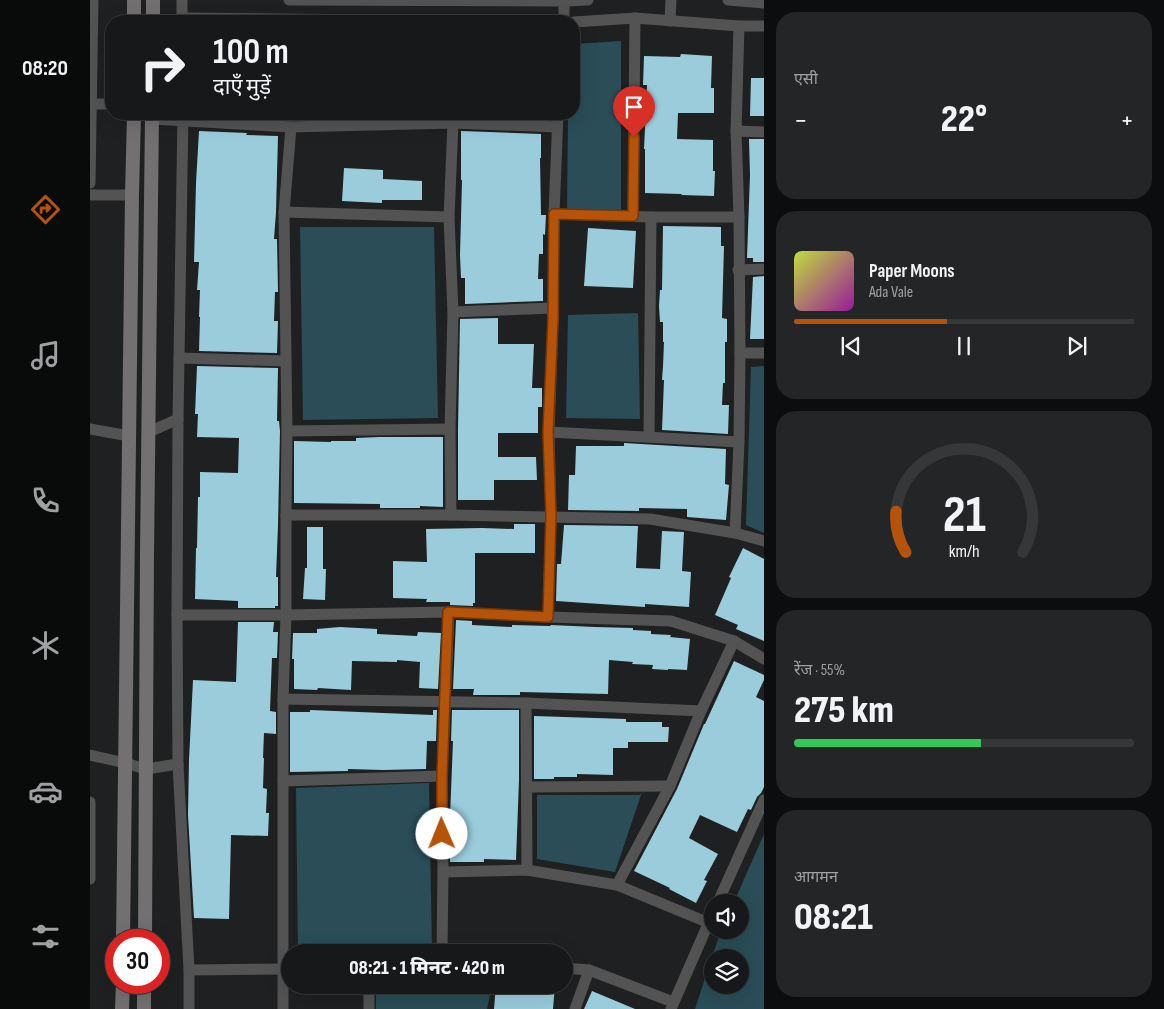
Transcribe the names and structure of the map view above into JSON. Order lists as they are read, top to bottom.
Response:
{
  "page": {
    "tabs": "08:20",
    "tile": [
      "एसी",
      ["रेंज · 55%", "275 km"],
      ["आगमन", "08:21"]
    ],
    "turn": ["100 m", "दाएँ मुड़ें"],
    "heat": ["−", "22°", "+"],
    "song": ["Paper Moons", "Ada Vale"],
    "limit": "30",
    "trip": "08:21 · 1 मिनट · 420 m",
    "gauge": ["21", "km/h"]
  }
}
